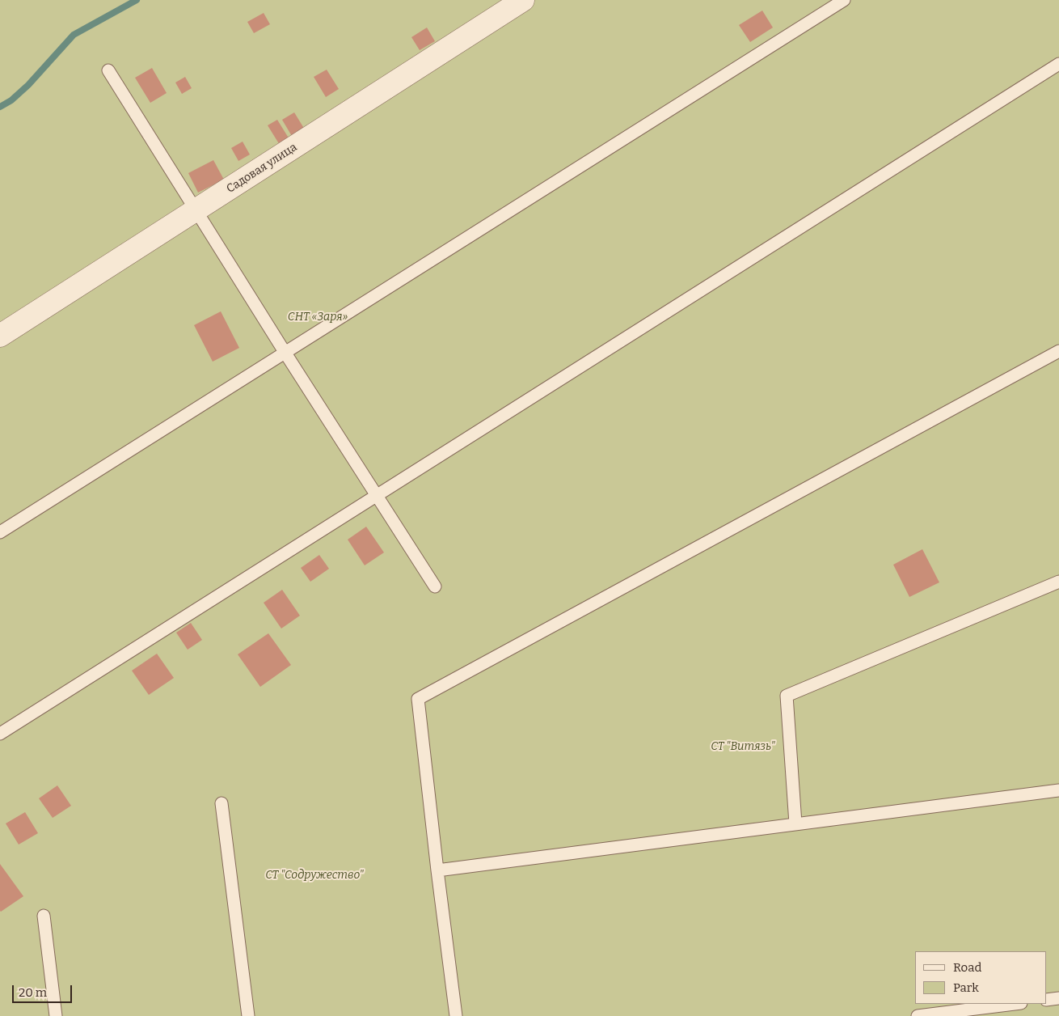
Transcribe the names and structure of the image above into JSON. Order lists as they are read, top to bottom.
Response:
{
  "streets": {
    "street": ["Садовая улица"]
  },
  "parks": ["СНТ «Заря»", "СТ \"Витязь\"", "СТ \"Содружество\""],
  "legend": ["Road", "Park"],
  "scale_bar": "20 m"
}
